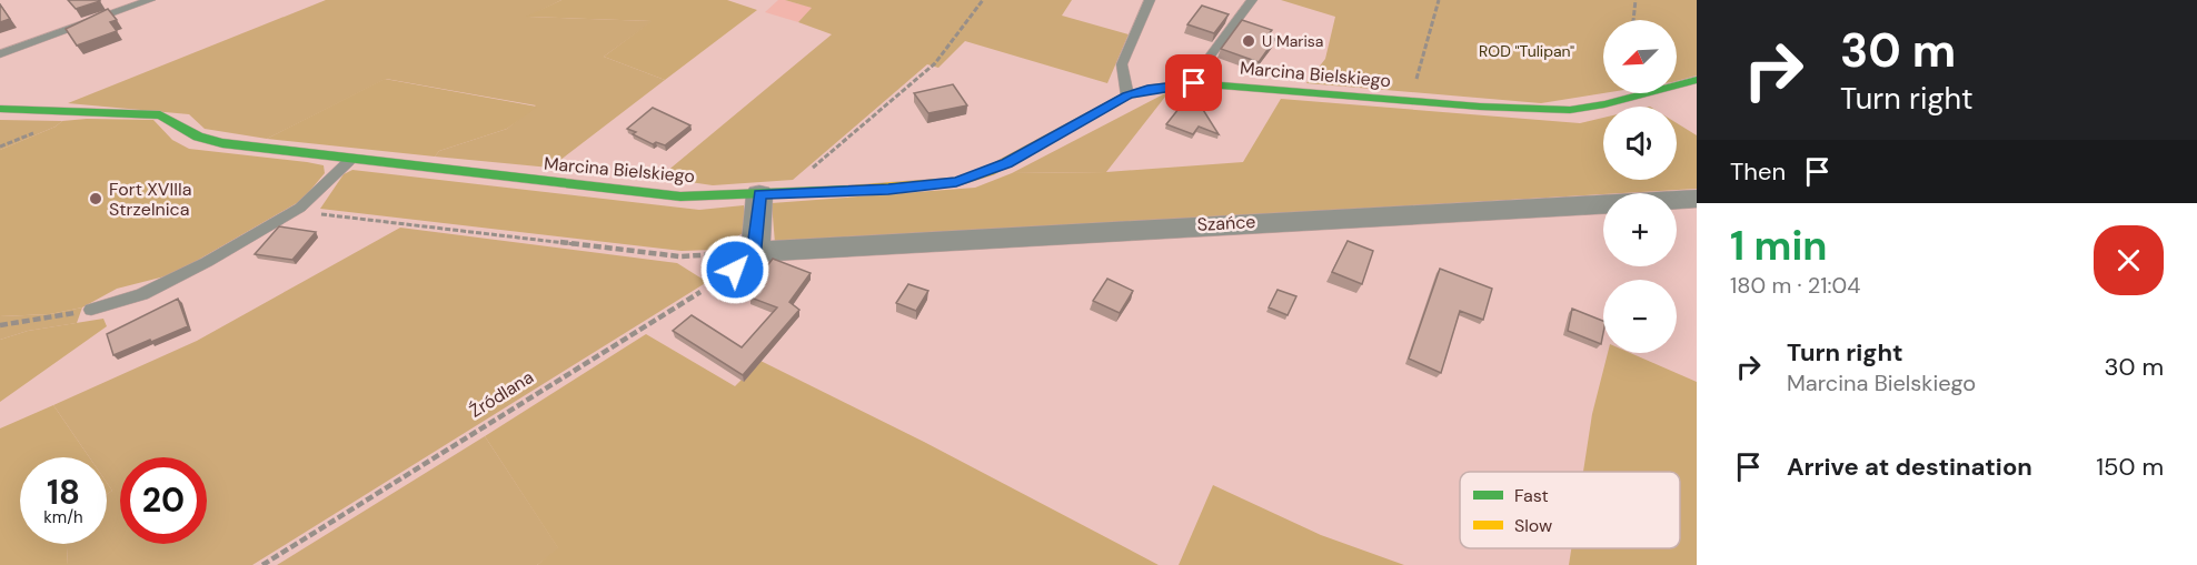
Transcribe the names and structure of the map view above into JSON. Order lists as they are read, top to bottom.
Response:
{
  "streets": {
    "street": ["Marcina Bielskiego", "Szańce"],
    "path": ["Źródlana"]
  },
  "parks": ["ROD \"Tulipan\""],
  "places": ["U Marisa", "Fort XVIIIa Strzelnica"],
  "legend": ["Fast", "Slow"],
  "north": "bottom left",
  "page": {
    "turn": ["30 m", "Turn right"],
    "map_buttons": ["+", "−"],
    "then": "Then",
    "heading": ["1 min", "180 m · 21:04"],
    "list": [
      {
        "name": "Turn right",
        "note": "Marcina Bielskiego",
        "value": "30 m"
      },
      {
        "name": "Arrive at destination",
        "value": "150 m"
      }
    ],
    "speed": "18 km/h",
    "limit": "20"
  }
}
